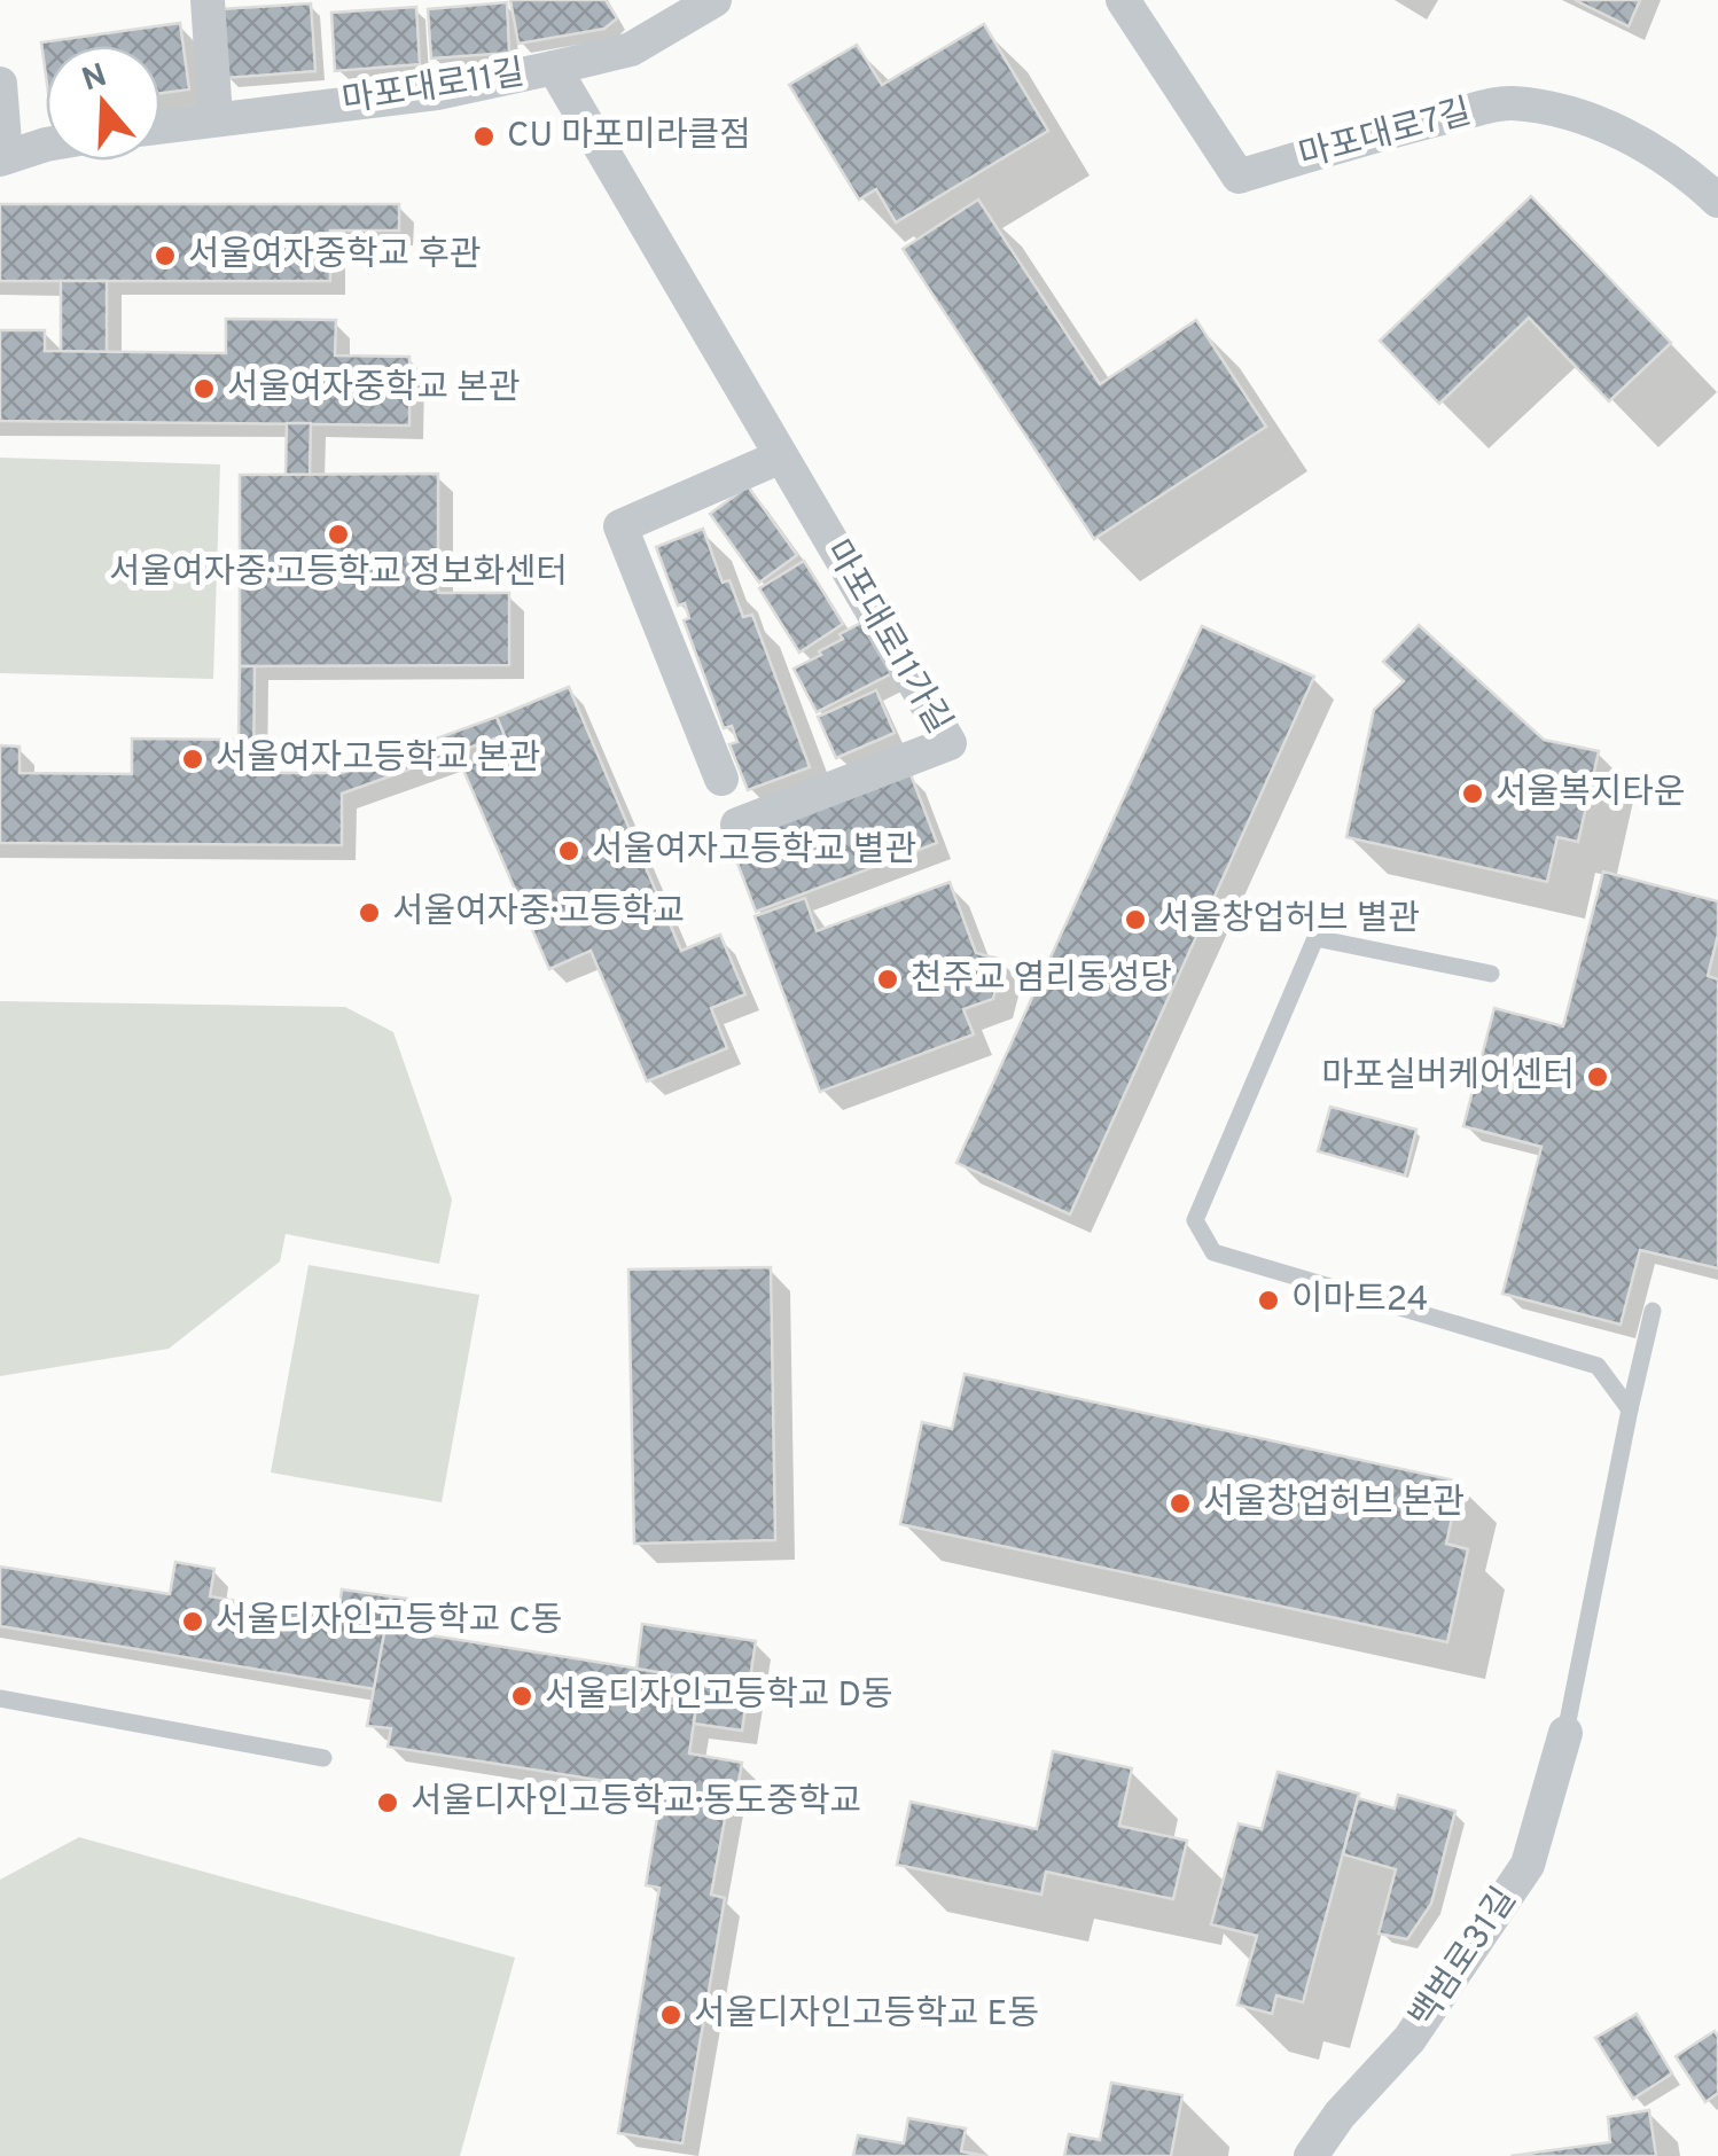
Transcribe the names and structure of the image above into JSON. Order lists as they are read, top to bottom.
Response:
{
  "streets": {
    "street": [
      "마포대로11길",
      "마포대로7길",
      "마포대로11가길",
      "백범로31길"
    ]
  },
  "crossings": [
    ["마포대로11길", "마포대로11가길"]
  ],
  "places": [
    "CU 마포미라클점",
    "서울여자중학교 후관",
    "서울여자중학교 본관",
    "서울여자중·고등학교 정보화센터",
    "서울여자고등학교 본관",
    "서울복지타운",
    "서울여자고등학교 별관",
    "서울여자중·고등학교",
    "서울창업허브 별관",
    "천주교 염리동성당",
    "마포실버케어센터",
    "이마트24",
    "서울창업허브 본관",
    "서울디자인고등학교 C동",
    "서울디자인고등학교 D동",
    "서울디자인고등학교·동도중학교",
    "서울디자인고등학교 E동"
  ],
  "north": "top"
}
